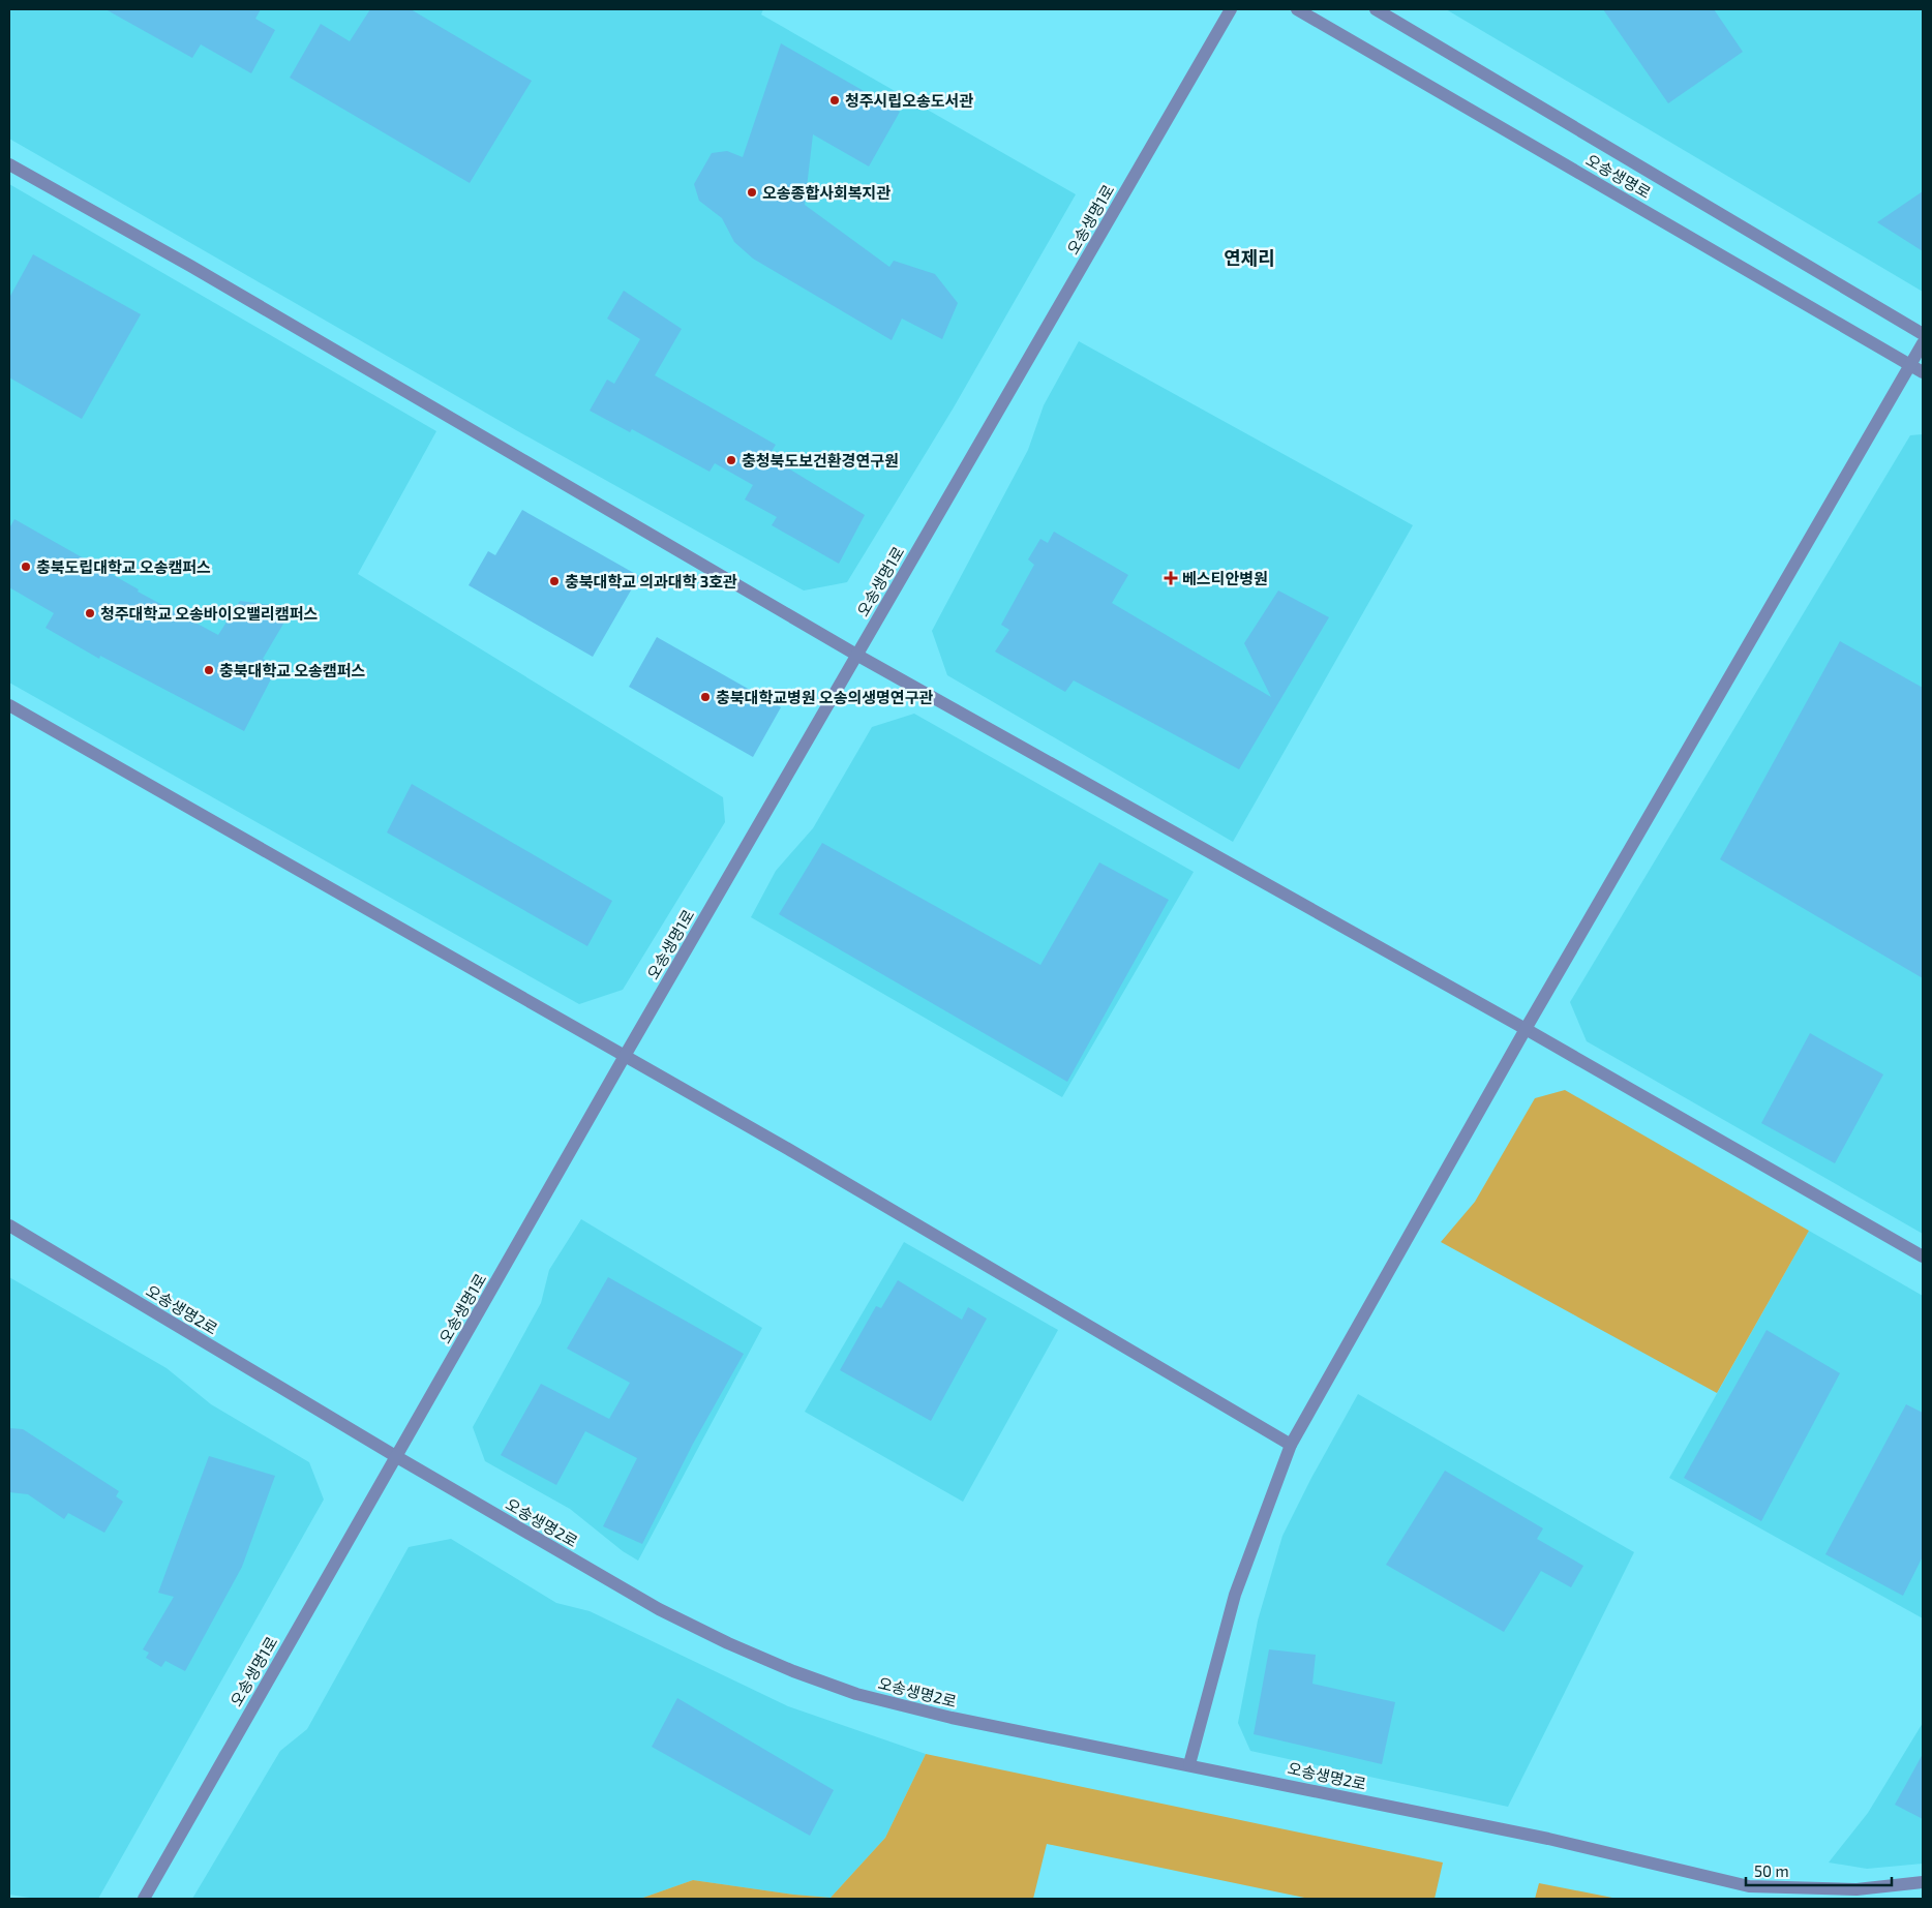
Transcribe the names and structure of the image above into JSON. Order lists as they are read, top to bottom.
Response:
{
  "streets": {
    "street": ["오송생명로", "오송생명1로", "오송생명2로"]
  },
  "crossings": [
    ["오송생명1로", "오송생명2로"]
  ],
  "districts": ["연제리"],
  "places": {
    "other": [
      "청주시립오송도서관",
      "오송종합사회복지관",
      "충청북도보건환경연구원",
      "충북도립대학교 오송캠퍼스",
      "충북대학교 의과대학 3호관",
      "청주대학교 오송바이오밸리캠퍼스",
      "충북대학교 오송캠퍼스",
      "충북대학교병원 오송의생명연구관"
    ],
    "health": ["베스티안병원"]
  },
  "scale_bar": "50 m"
}
